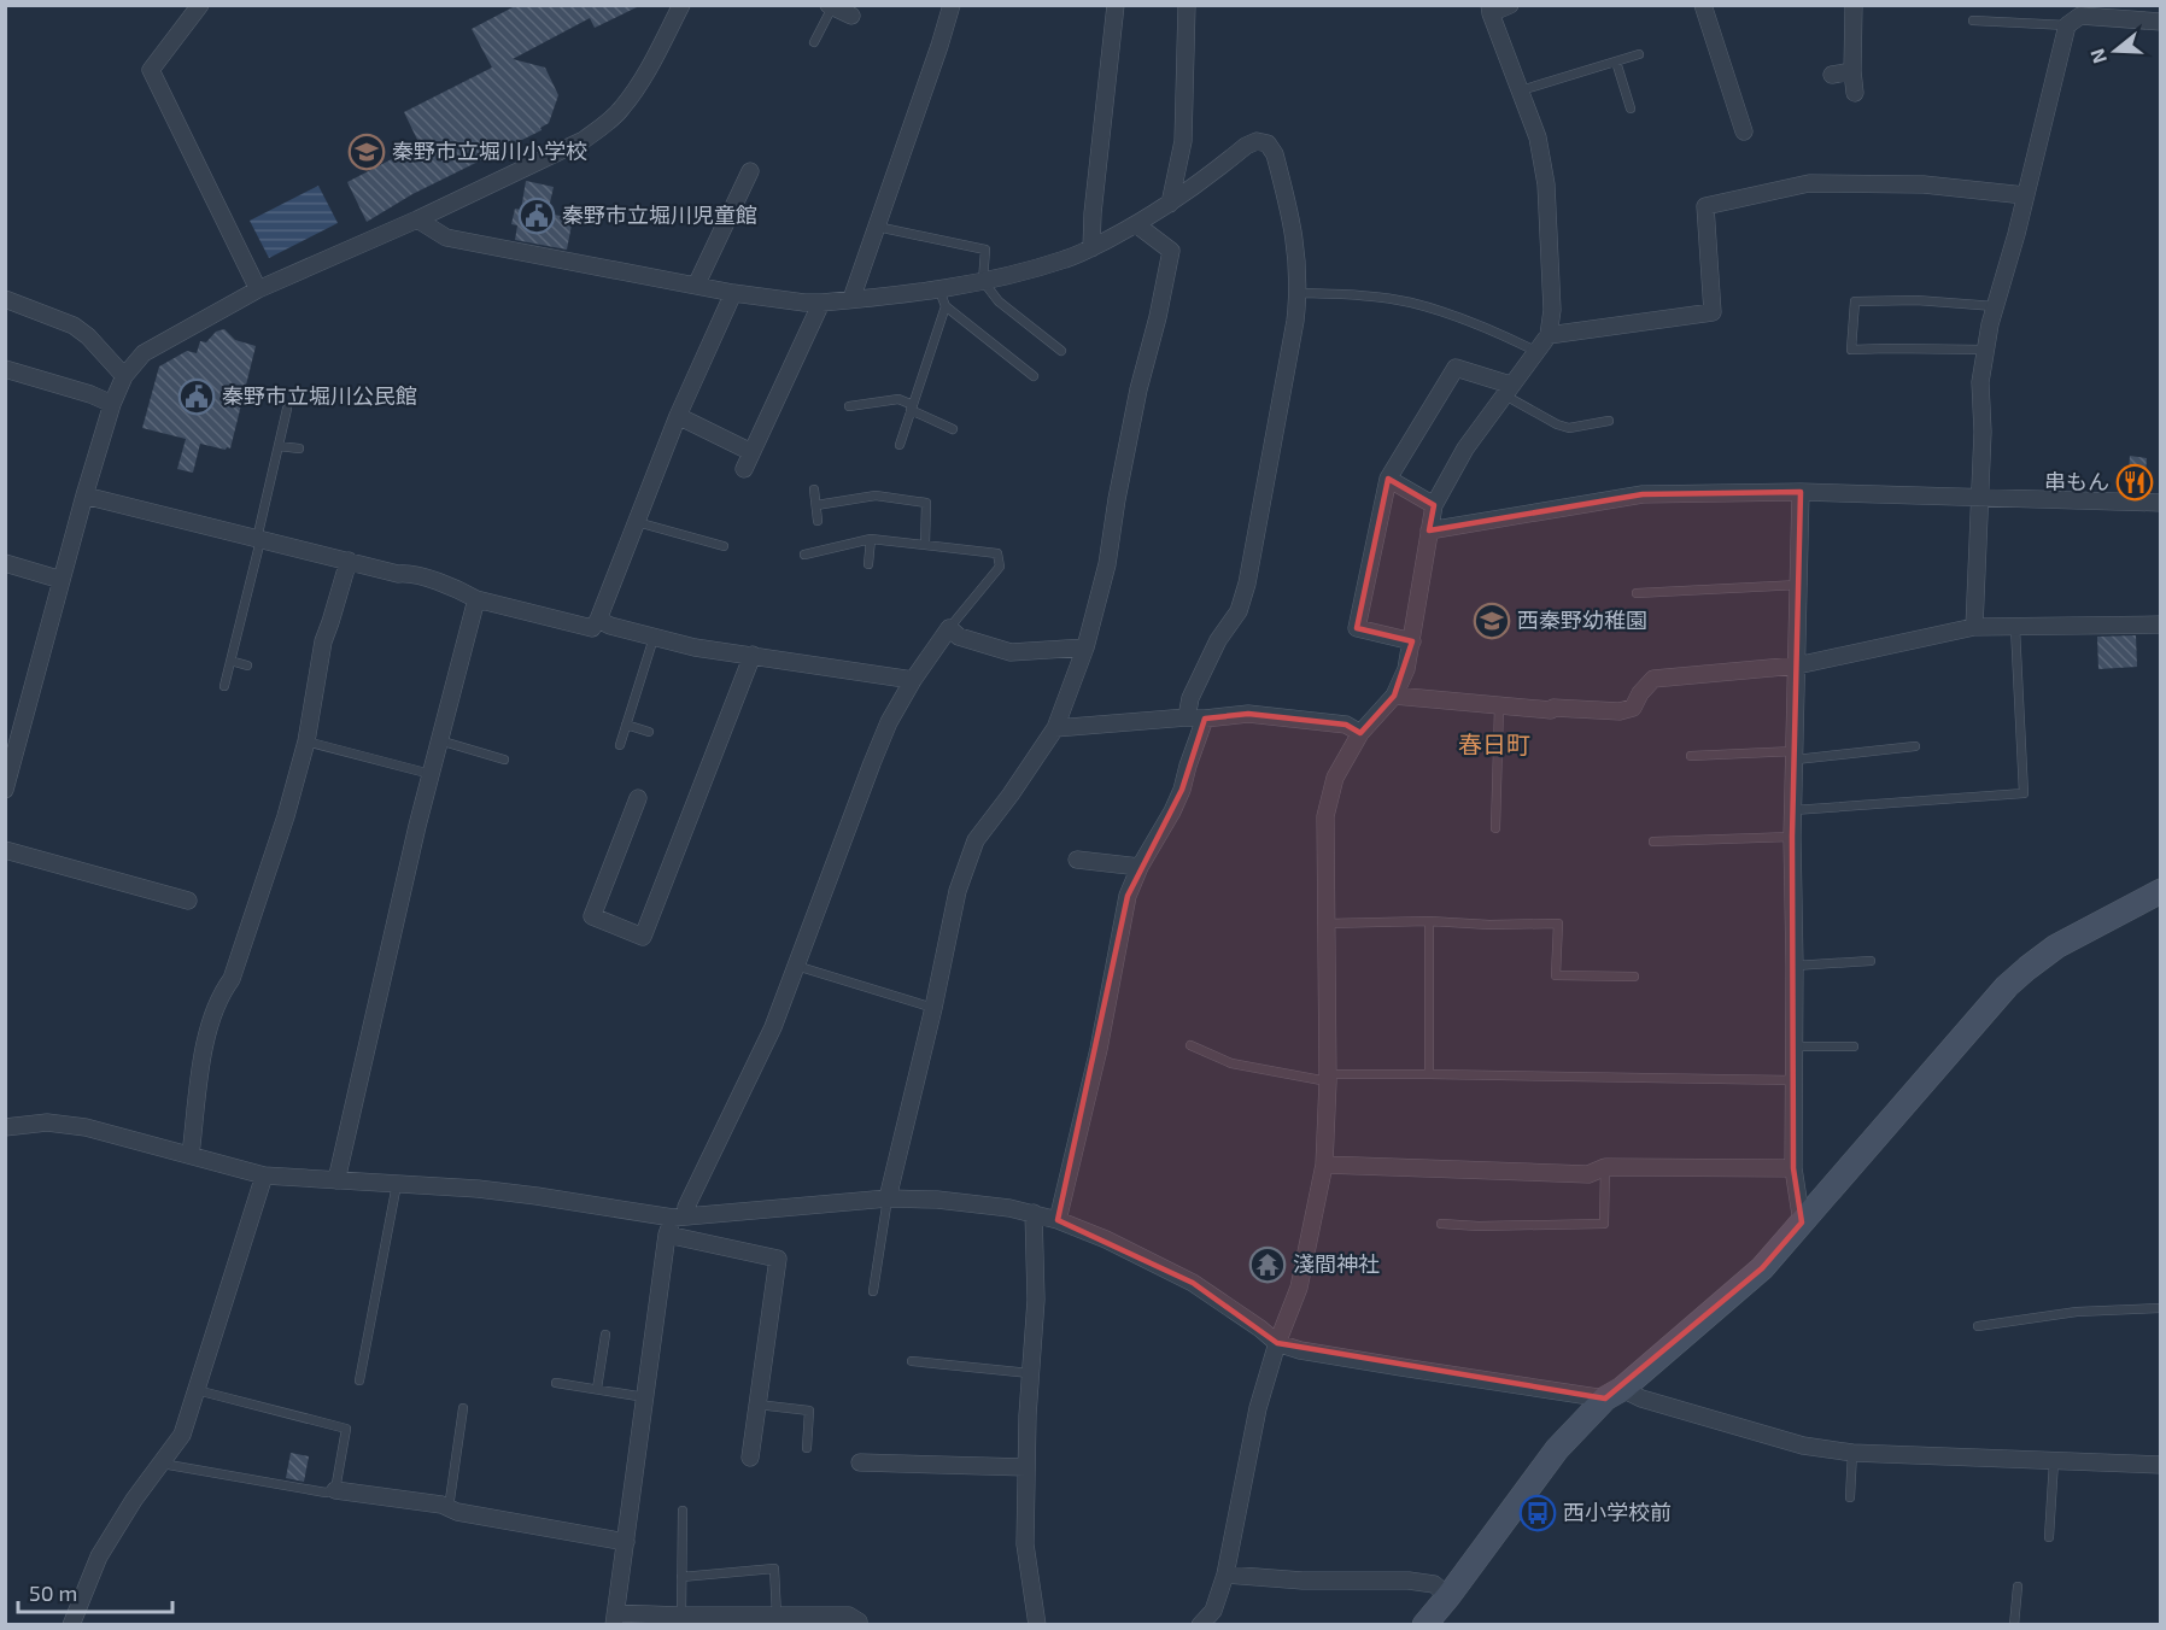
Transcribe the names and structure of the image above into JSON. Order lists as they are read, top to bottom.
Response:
{
  "districts": ["春日町"],
  "places": {
    "school or university": ["秦野市立堀川小学校", "西秦野幼稚園"],
    "public building": ["秦野市立堀川児童館", "秦野市立堀川公民館"],
    "restaurant": ["串もん"],
    "temple": ["淺間神社"],
    "bus stop": ["西小学校前"]
  },
  "scale_bar": "50 m",
  "north": "left"
}
